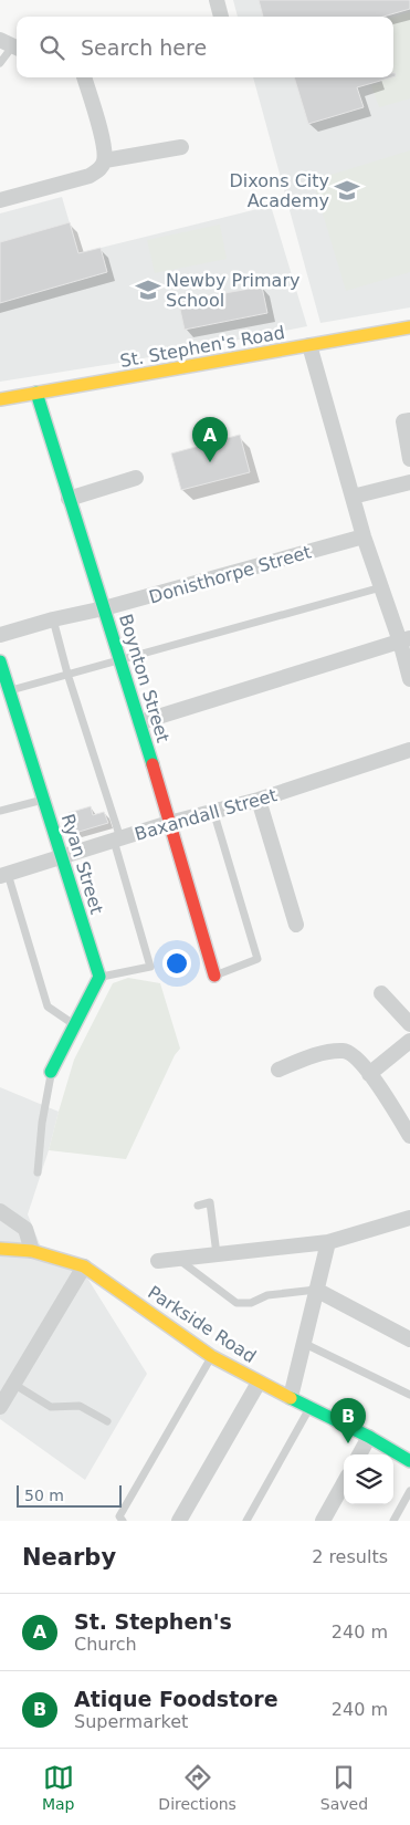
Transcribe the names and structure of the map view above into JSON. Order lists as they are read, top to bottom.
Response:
{
  "streets": {
    "street": [
      "St. Stephen's Road",
      "Donisthorpe Street",
      "Boynton Street",
      "Baxandall Street",
      "Ryan Street",
      "Parkside Road"
    ]
  },
  "crossings": [
    ["St. Stephen's Road", "Boynton Street"],
    ["Donisthorpe Street", "Boynton Street"],
    ["Boynton Street", "Baxandall Street"],
    ["Baxandall Street", "Ryan Street"]
  ],
  "places": {
    "school or university": ["Dixons City Academy", "Newby Primary School"]
  },
  "scale_bar": "50 m",
  "page": {
    "search": "Search here",
    "pins": ["A", "B"],
    "scale": "50 m",
    "heading": ["Nearby", "2 results"],
    "list": [
      {
        "mark": "A",
        "name": "St. Stephen's",
        "note": "Church",
        "value": "240 m"
      },
      {
        "mark": "B",
        "name": "Atique Foodstore",
        "note": "Supermarket",
        "value": "240 m"
      }
    ],
    "nav": ["Map", "Directions", "Saved"]
  }
}
